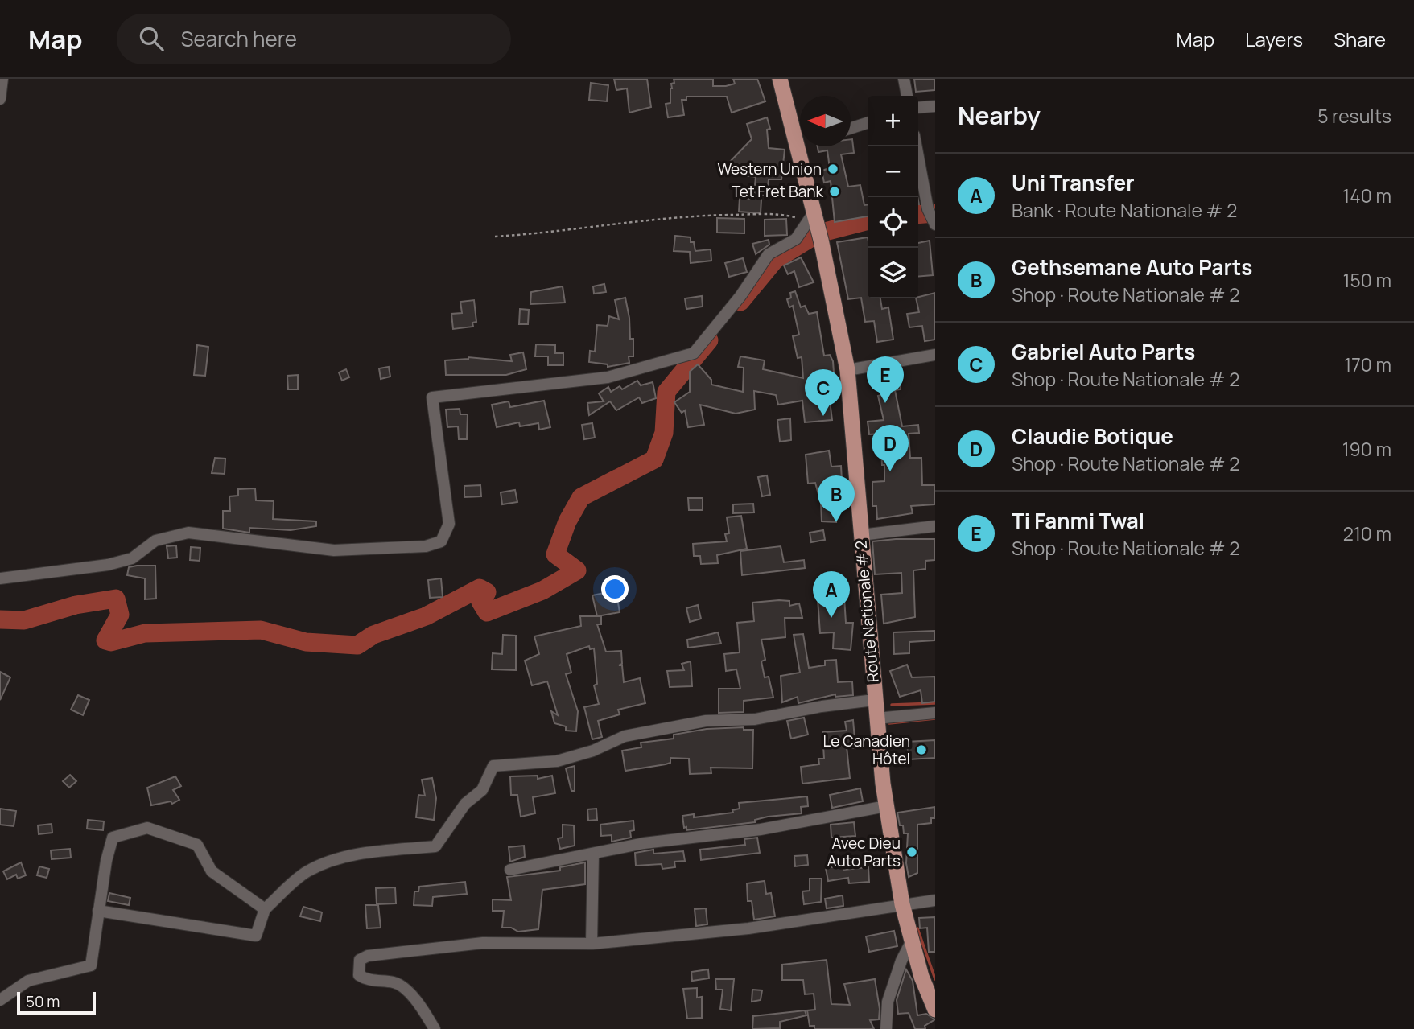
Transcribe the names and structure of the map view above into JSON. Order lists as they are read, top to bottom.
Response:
{
  "streets": {
    "main road": ["Route Nationale # 2"]
  },
  "places": [
    "Western Union",
    "Tet Fret Bank",
    "Le Canadien Hôtel",
    "Avec Dieu Auto Parts"
  ],
  "scale_bar": "50 m",
  "north": "left",
  "page": {
    "header": "Map",
    "search": "Search here",
    "nav": ["Map", "Layers", "Share"],
    "heading": ["Nearby", "5 results"],
    "map_buttons": ["+", "−"],
    "list": [
      {
        "mark": "A",
        "name": "Uni Transfer",
        "note": "Bank · Route Nationale # 2",
        "value": "140 m"
      },
      {
        "mark": "B",
        "name": "Gethsemane Auto Parts",
        "note": "Shop · Route Nationale # 2",
        "value": "150 m"
      },
      {
        "mark": "C",
        "name": "Gabriel Auto Parts",
        "note": "Shop · Route Nationale # 2",
        "value": "170 m"
      },
      {
        "mark": "D",
        "name": "Claudie Botique",
        "note": "Shop · Route Nationale # 2",
        "value": "190 m"
      },
      {
        "mark": "E",
        "name": "Ti Fanmi Twal",
        "note": "Shop · Route Nationale # 2",
        "value": "210 m"
      }
    ],
    "pins": [
      "E",
      "C",
      "D",
      "B",
      "A"
    ],
    "scale": "50 m"
  }
}
